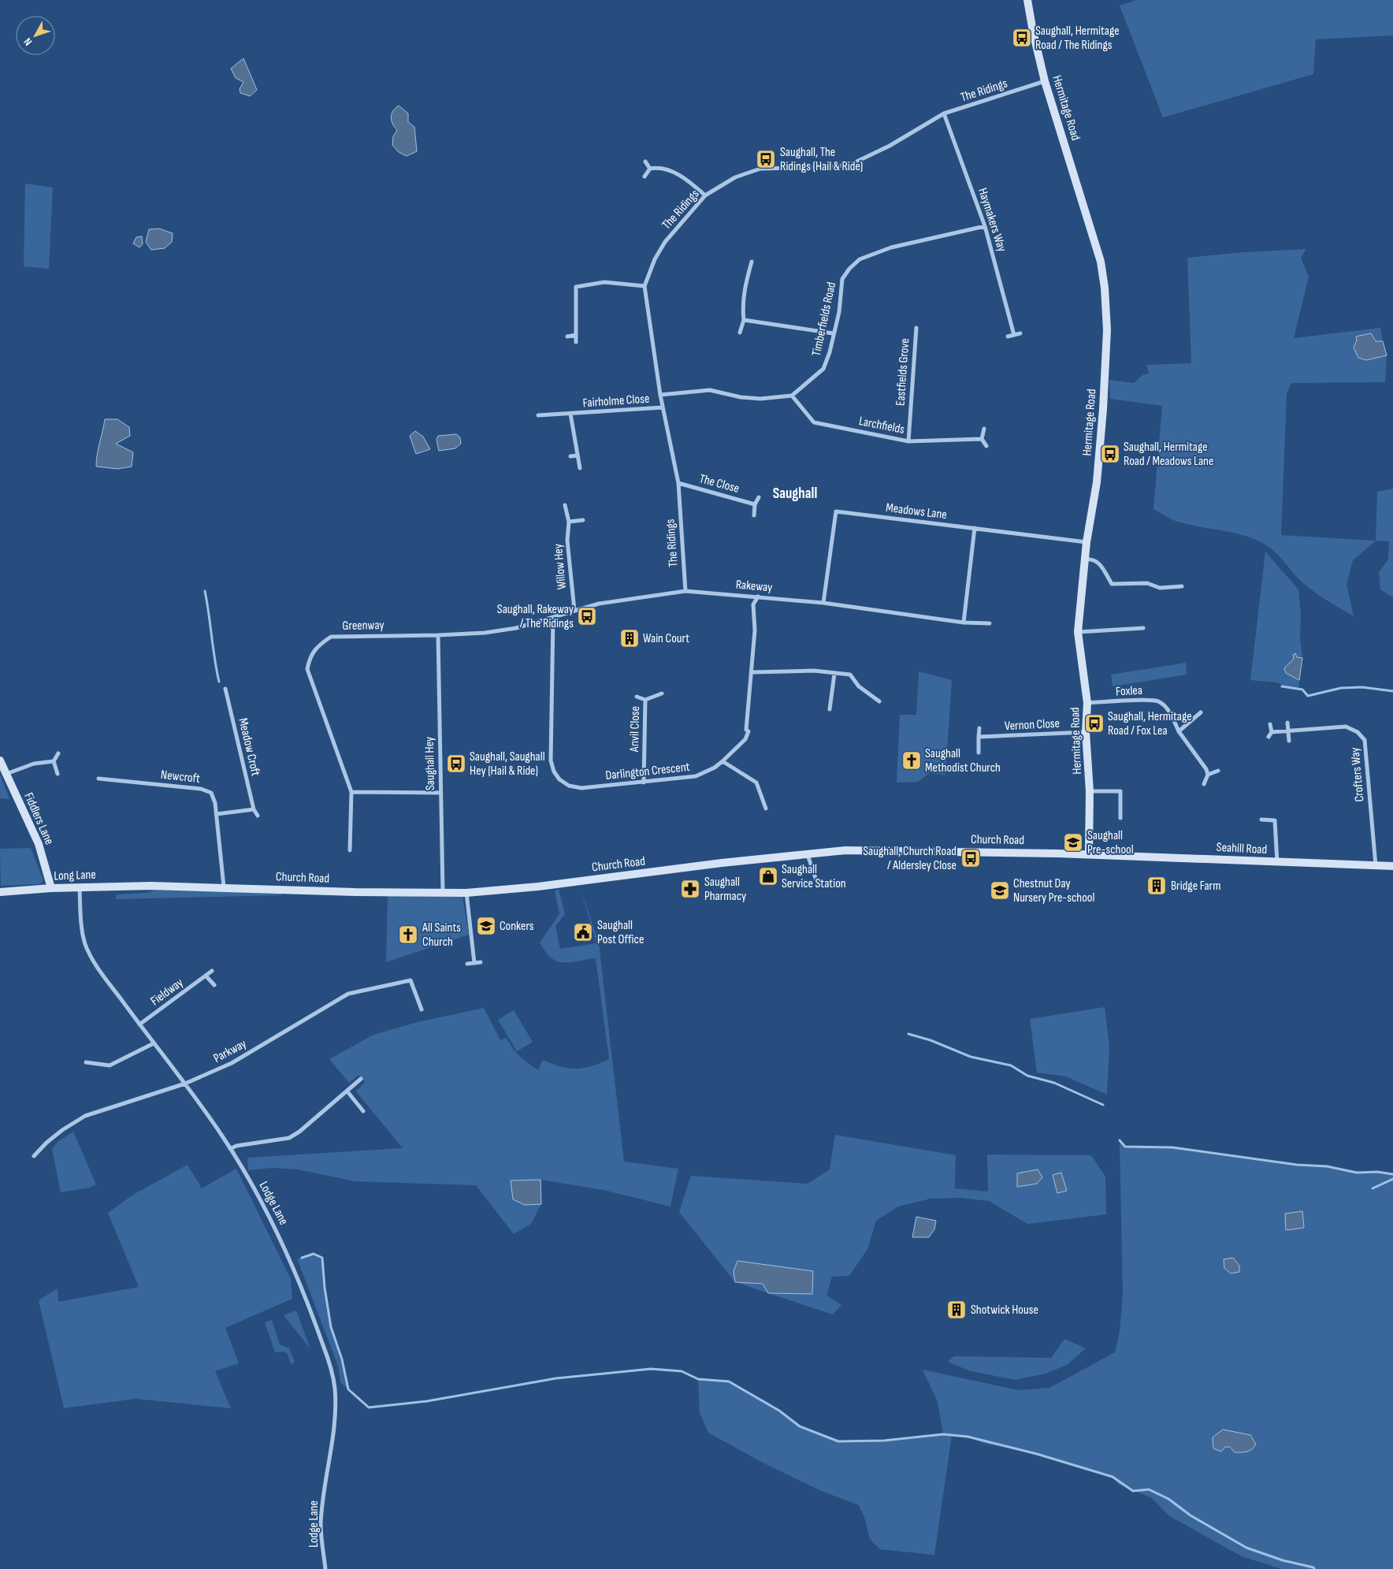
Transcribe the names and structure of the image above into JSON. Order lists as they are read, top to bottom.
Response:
{
  "streets": {
    "street": [
      "The Ridings",
      "Hermitage Road",
      "Haymakers Way",
      "Timberfields Road",
      "Eastfields Grove",
      "Fairholme Close",
      "Larchfields",
      "The Close",
      "Meadows Lane",
      "Willow Hey",
      "Rakeway",
      "Greenway",
      "Foxlea",
      "Vernon Close",
      "Anvil Close",
      "Meadow Croft",
      "Saughall Hey",
      "Darlington Crescent",
      "Crofters Way",
      "Newcroft",
      "Fiddlers Lane",
      "Church Road",
      "Seahill Road",
      "Long Lane",
      "Fieldway",
      "Parkway",
      "Lodge Lane"
    ]
  },
  "crossings": [
    ["The Ridings", "Hermitage Road"],
    ["The Ridings", "Haymakers Way"],
    ["The Ridings", "Fairholme Close"],
    ["The Ridings", "The Close"],
    ["The Ridings", "Rakeway"],
    ["Hermitage Road", "Meadows Lane"],
    ["Hermitage Road", "Foxlea"],
    ["Hermitage Road", "Vernon Close"],
    ["Hermitage Road", "Church Road"],
    ["Hermitage Road", "Seahill Road"],
    ["Haymakers Way", "Timberfields Road"],
    ["Timberfields Road", "Larchfields"],
    ["Eastfields Grove", "Larchfields"],
    ["Meadows Lane", "Rakeway"],
    ["Willow Hey", "Rakeway"],
    ["Rakeway", "Greenway"],
    ["Rakeway", "Darlington Crescent"],
    ["Greenway", "Saughall Hey"],
    ["Anvil Close", "Darlington Crescent"],
    ["Saughall Hey", "Church Road"],
    ["Crofters Way", "Seahill Road"],
    ["Newcroft", "Church Road"],
    ["Fiddlers Lane", "Long Lane"],
    ["Church Road", "Seahill Road"],
    ["Church Road", "Long Lane"],
    ["Long Lane", "Lodge Lane"],
    ["Fieldway", "Lodge Lane"],
    ["Parkway", "Lodge Lane"]
  ],
  "districts": ["Saughall"],
  "places": {
    "bus stop": [
      "Saughall, Hermitage Road / The Ridings",
      "Saughall, The Ridings (Hail & Ride)",
      "Saughall, Hermitage Road / Meadows Lane",
      "Saughall, Rakeway / The Ridings",
      "Saughall, Hermitage Road / Fox Lea",
      "Saughall, Saughall Hey (Hail & Ride)",
      "Saughall, Church Road / Aldersley Close"
    ],
    "building": ["Wain Court", "Bridge Farm", "Shotwick House"],
    "church": ["Saughall Methodist Church", "All Saints Church"],
    "school or university": ["Saughall Pre-school", "Chestnut Day Nursery Pre-school", "Conkers"],
    "shop": ["Saughall Service Station"],
    "pharmacy": ["Saughall Pharmacy"],
    "public building": ["Saughall Post Office"]
  },
  "north": "bottom left"
}
